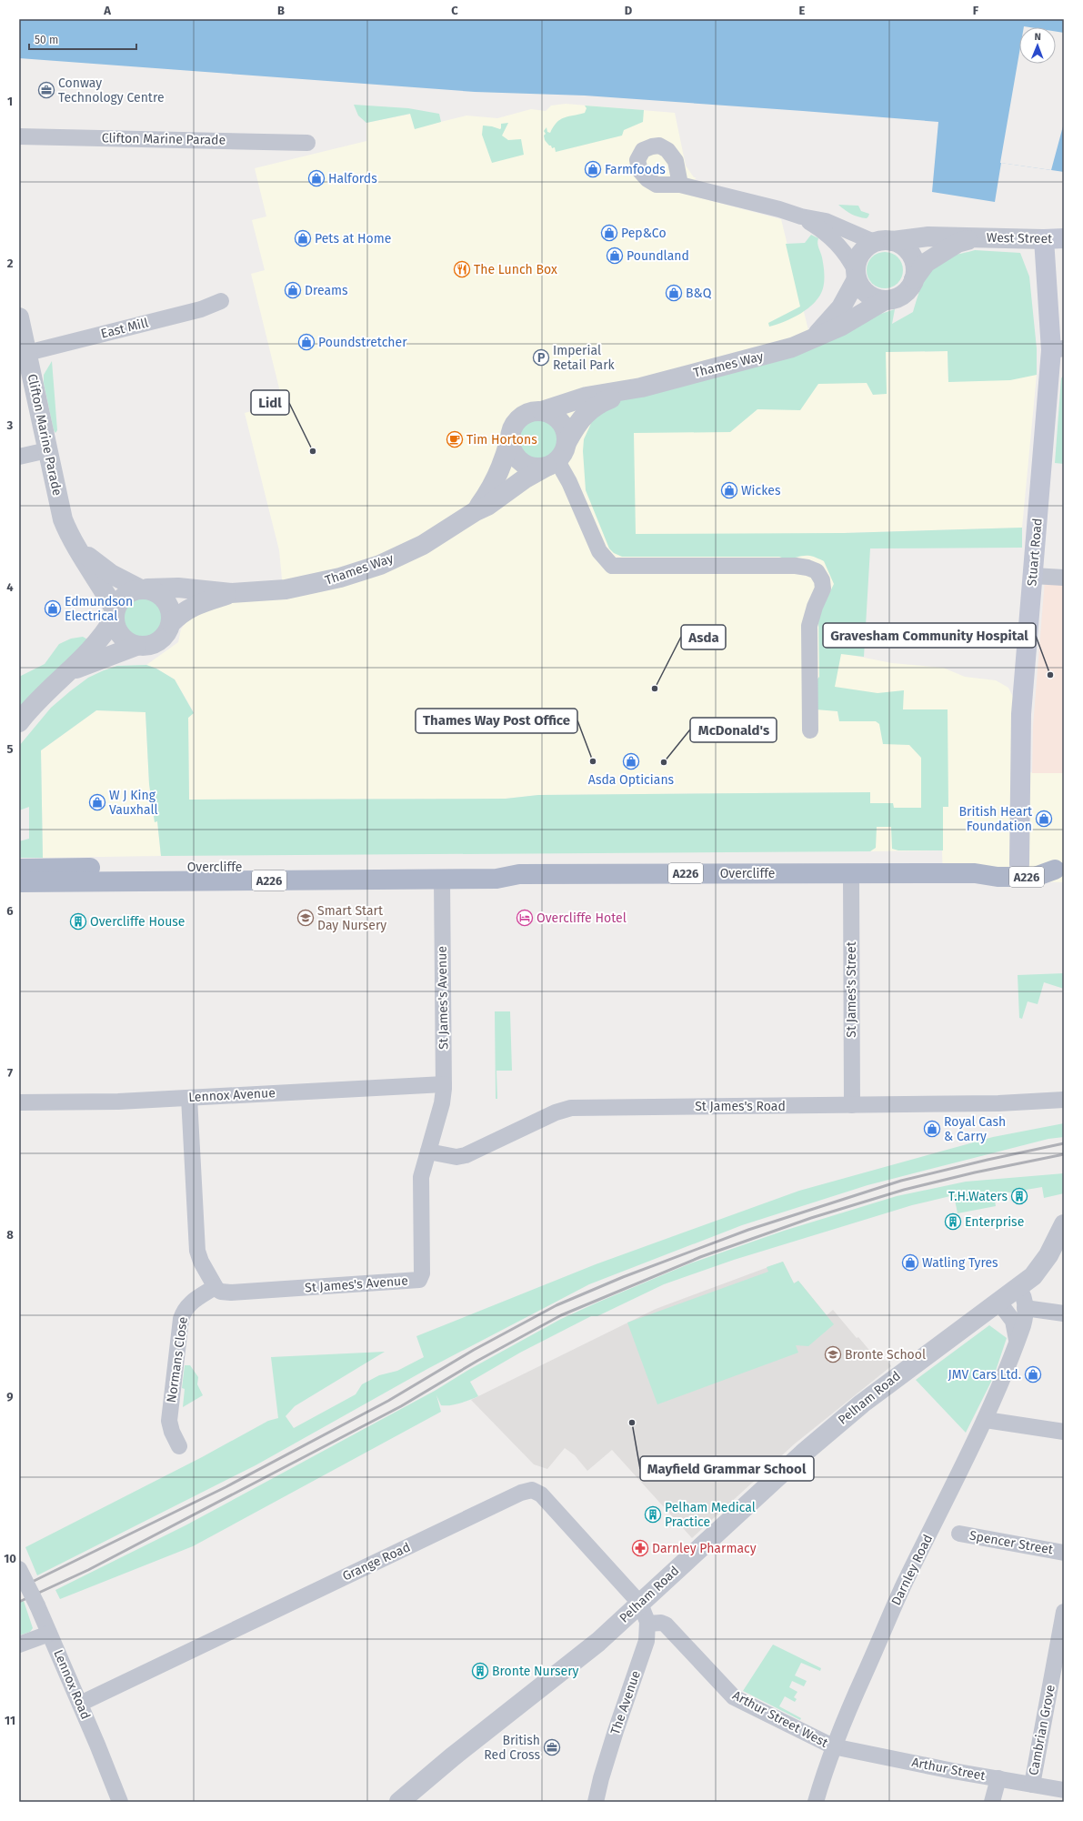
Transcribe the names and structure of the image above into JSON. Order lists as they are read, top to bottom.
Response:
{
  "streets": {
    "main road": [
      "West Street",
      "Stuart Road",
      "Overcliffe",
      "A226"
    ],
    "street": [
      "Clifton Marine Parade",
      "East Mill",
      "Thames Way",
      "St James's Street",
      "St James's Avenue",
      "Lennox Avenue",
      "St James's Road",
      "Normans Close",
      "Pelham Road",
      "Spencer Street",
      "Grange Road",
      "Darnley Road",
      "Lennox Road",
      "The Avenue",
      "Arthur Street West",
      "Cambrian Grove",
      "Arthur Street"
    ]
  },
  "crossings": [
    ["Clifton Marine Parade", "East Mill"],
    ["Clifton Marine Parade", "Thames Way"],
    ["West Street", "Thames Way"],
    ["West Street", "Stuart Road"],
    ["Stuart Road", "A226"],
    ["Overcliffe", "A226"],
    ["Overcliffe", "St James's Street"],
    ["Overcliffe", "St James's Avenue"],
    ["St James's Street", "St James's Road"],
    ["St James's Avenue", "Lennox Avenue"],
    ["St James's Avenue", "St James's Road"],
    ["St James's Avenue", "Normans Close"],
    ["Pelham Road", "Grange Road"],
    ["Pelham Road", "The Avenue"],
    ["Grange Road", "Lennox Road"],
    ["Grange Road", "The Avenue"],
    ["Darnley Road", "Arthur Street West"],
    ["Darnley Road", "Arthur Street"],
    ["The Avenue", "Arthur Street West"],
    ["Arthur Street West", "Arthur Street"],
    ["Cambrian Grove", "Arthur Street"]
  ],
  "places": {
    "office": ["Conway Technology Centre", "British Red Cross"],
    "shop": [
      "Farmfoods",
      "Halfords",
      "Pep&Co",
      "Pets at Home",
      "Poundland",
      "Dreams",
      "B&Q",
      "Poundstretcher",
      "Wickes",
      "Edmundson Electrical",
      "Asda Opticians",
      "W J King Vauxhall",
      "British Heart Foundation",
      "Royal Cash & Carry",
      "Watling Tyres",
      "JMV Cars Ltd."
    ],
    "restaurant": ["The Lunch Box"],
    "parking": ["Imperial Retail Park"],
    "cafe": ["Tim Hortons"],
    "other": [
      "Lidl",
      "Gravesham Community Hospital",
      "Asda",
      "Thames Way Post Office",
      "McDonald's",
      "Mayfield Grammar School"
    ],
    "school or university": ["Smart Start Day Nursery", "Bronte School"],
    "hotel": ["Overcliffe Hotel"],
    "building": [
      "Overcliffe House",
      "T.H.Waters",
      "Enterprise",
      "Pelham Medical Practice",
      "Bronte Nursery"
    ],
    "pharmacy": ["Darnley Pharmacy"]
  },
  "scale_bar": "50 m",
  "north": "top",
  "grid": {
    "columns": [
      "A",
      "B",
      "C",
      "D",
      "E",
      "F"
    ],
    "rows": [
      "1",
      "2",
      "3",
      "4",
      "5",
      "6",
      "7",
      "8",
      "9",
      "10",
      "11"
    ]
  }
}
